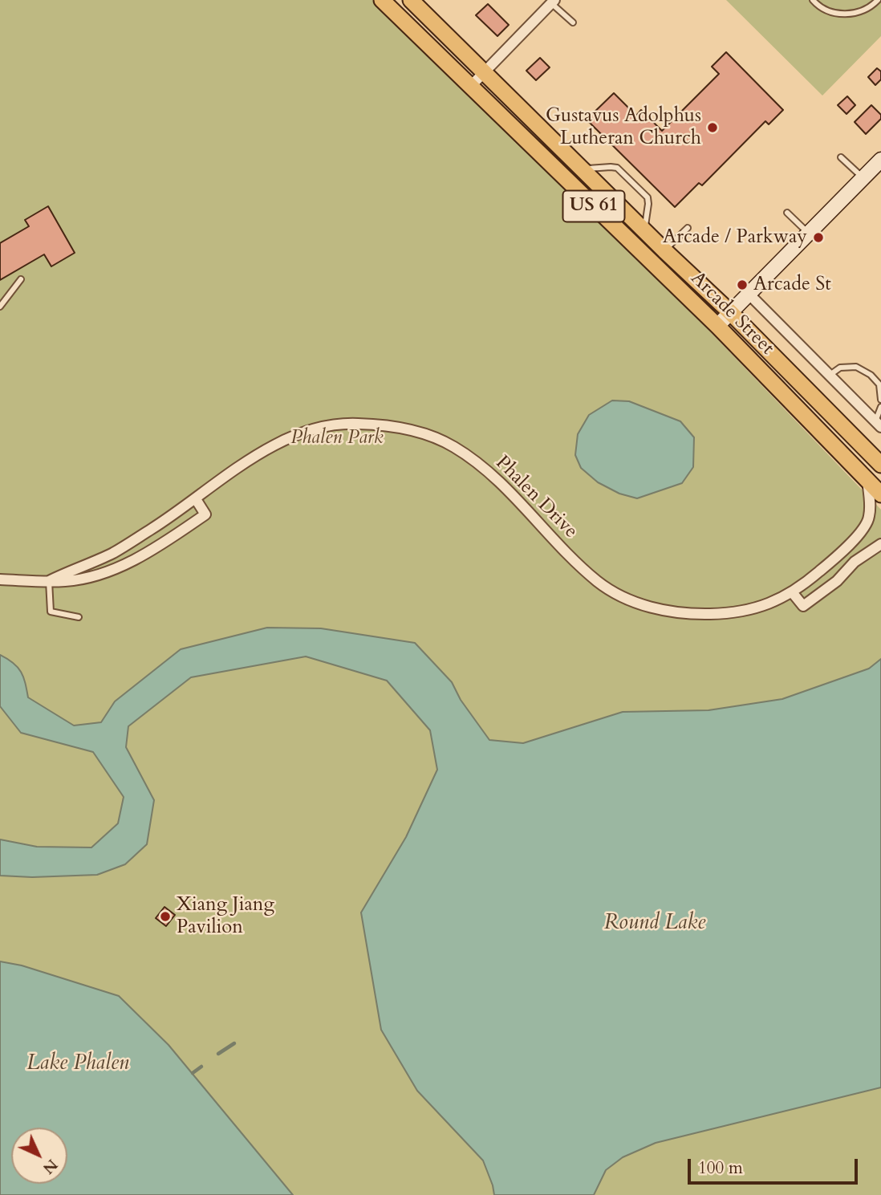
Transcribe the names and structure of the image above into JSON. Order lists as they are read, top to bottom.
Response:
{
  "streets": {
    "main road": ["US 61", "Arcade Street"],
    "street": ["Phalen Drive"]
  },
  "crossings": [
    ["Arcade Street", "Phalen Drive"]
  ],
  "water": ["Round Lake", "Lake Phalen"],
  "parks": ["Phalen Park"],
  "places": [
    "Gustavus Adolphus Lutheran Church",
    "Arcade / Parkway",
    "Arcade St",
    "Xiang Jiang Pavilion"
  ],
  "scale_bar": "100 m",
  "north": "bottom right"
}
